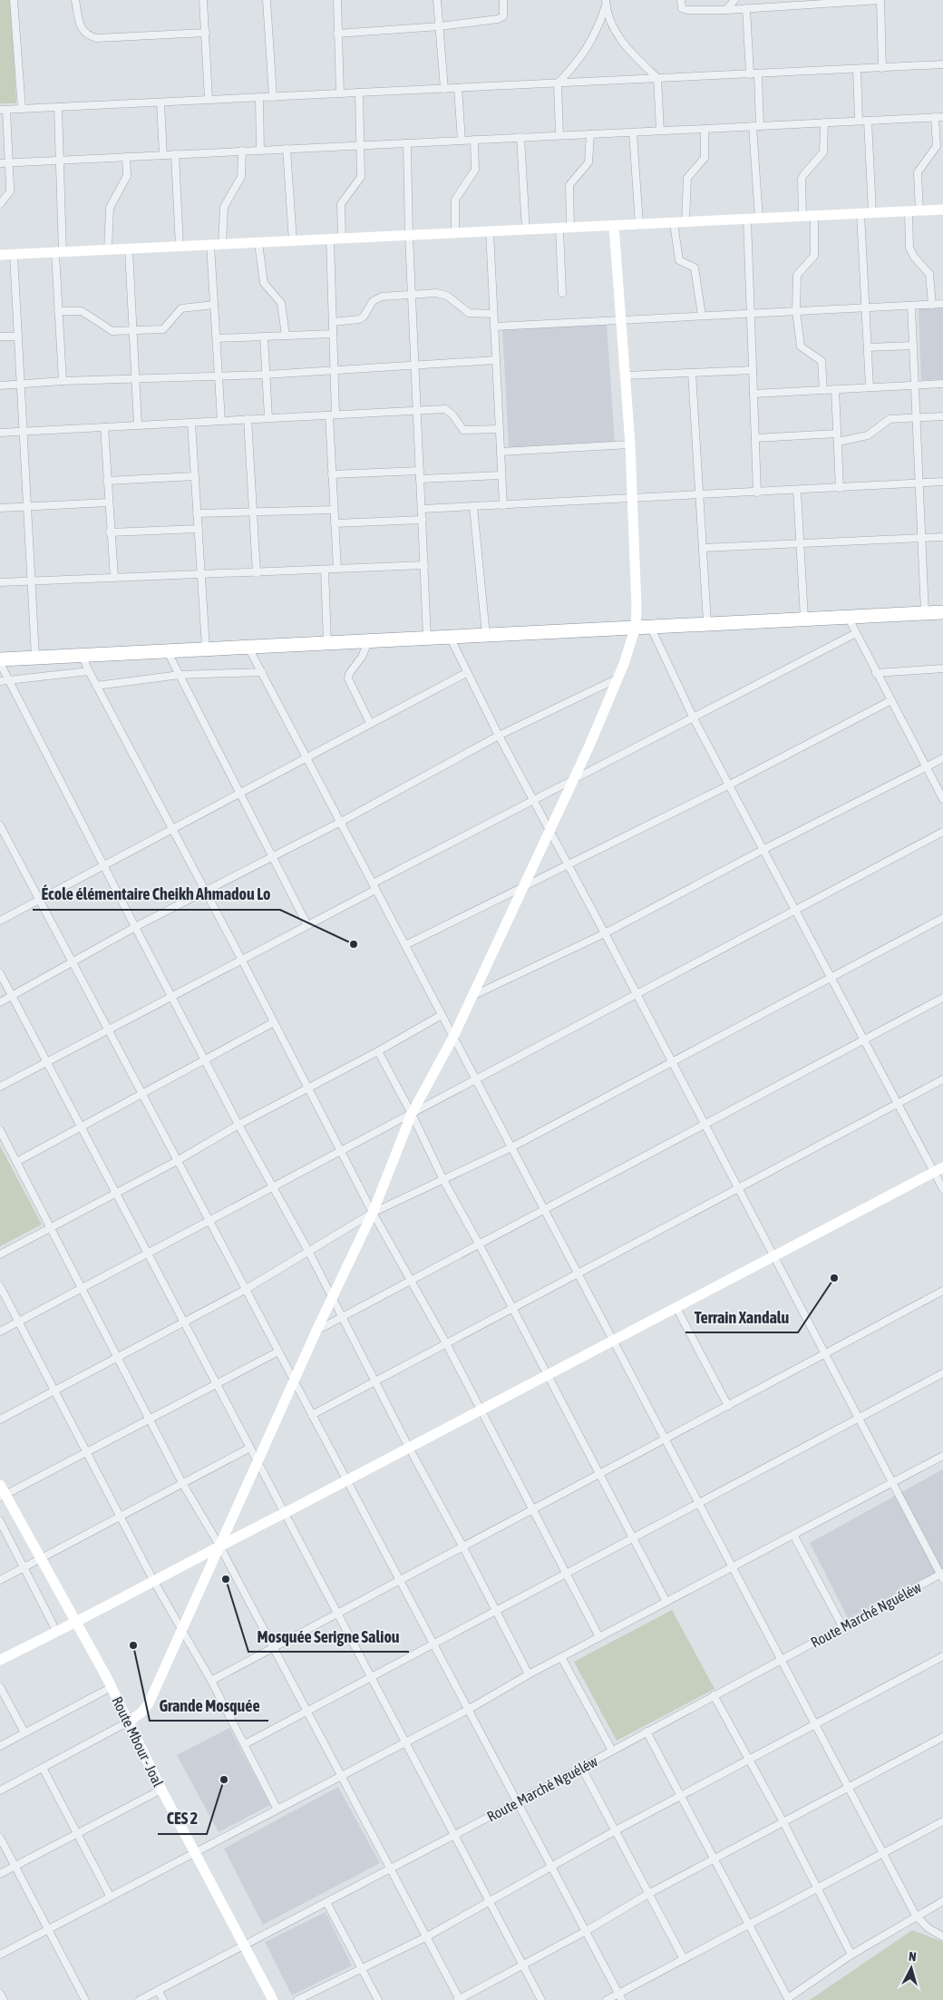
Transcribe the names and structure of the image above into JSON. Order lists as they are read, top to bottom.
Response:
{
  "streets": {
    "main road": ["Route Mbour - Joal"],
    "street": ["Route Marché Nguéléw"]
  },
  "crossings": [
    ["Route Marché Nguéléw", "Route Mbour - Joal"]
  ],
  "places": [
    "École élémentaire Cheikh Ahmadou Lo",
    "Terrain Xandalu",
    "Mosquée Serigne Saliou",
    "Grande Mosquée",
    "CES 2"
  ],
  "north": "top"
}
